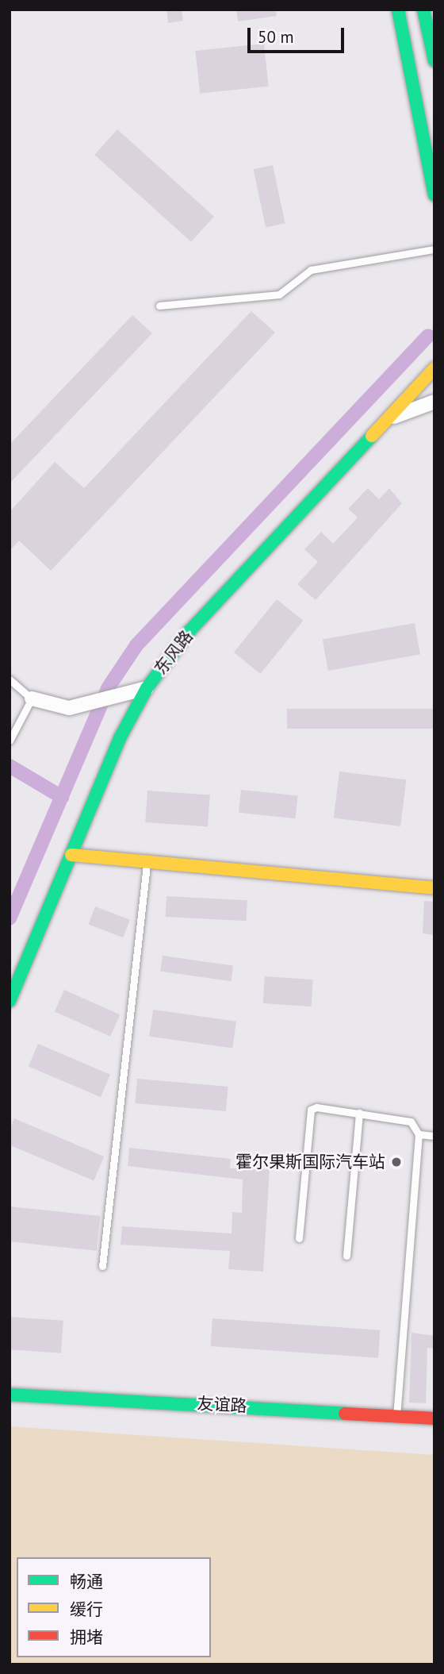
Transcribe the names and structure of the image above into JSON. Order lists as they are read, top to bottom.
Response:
{
  "streets": {
    "main road": ["东风路", "友谊路"]
  },
  "places": ["霍尔果斯国际汽车站"],
  "legend": ["畅通", "缓行", "拥堵"],
  "scale_bar": "50 m"
}
